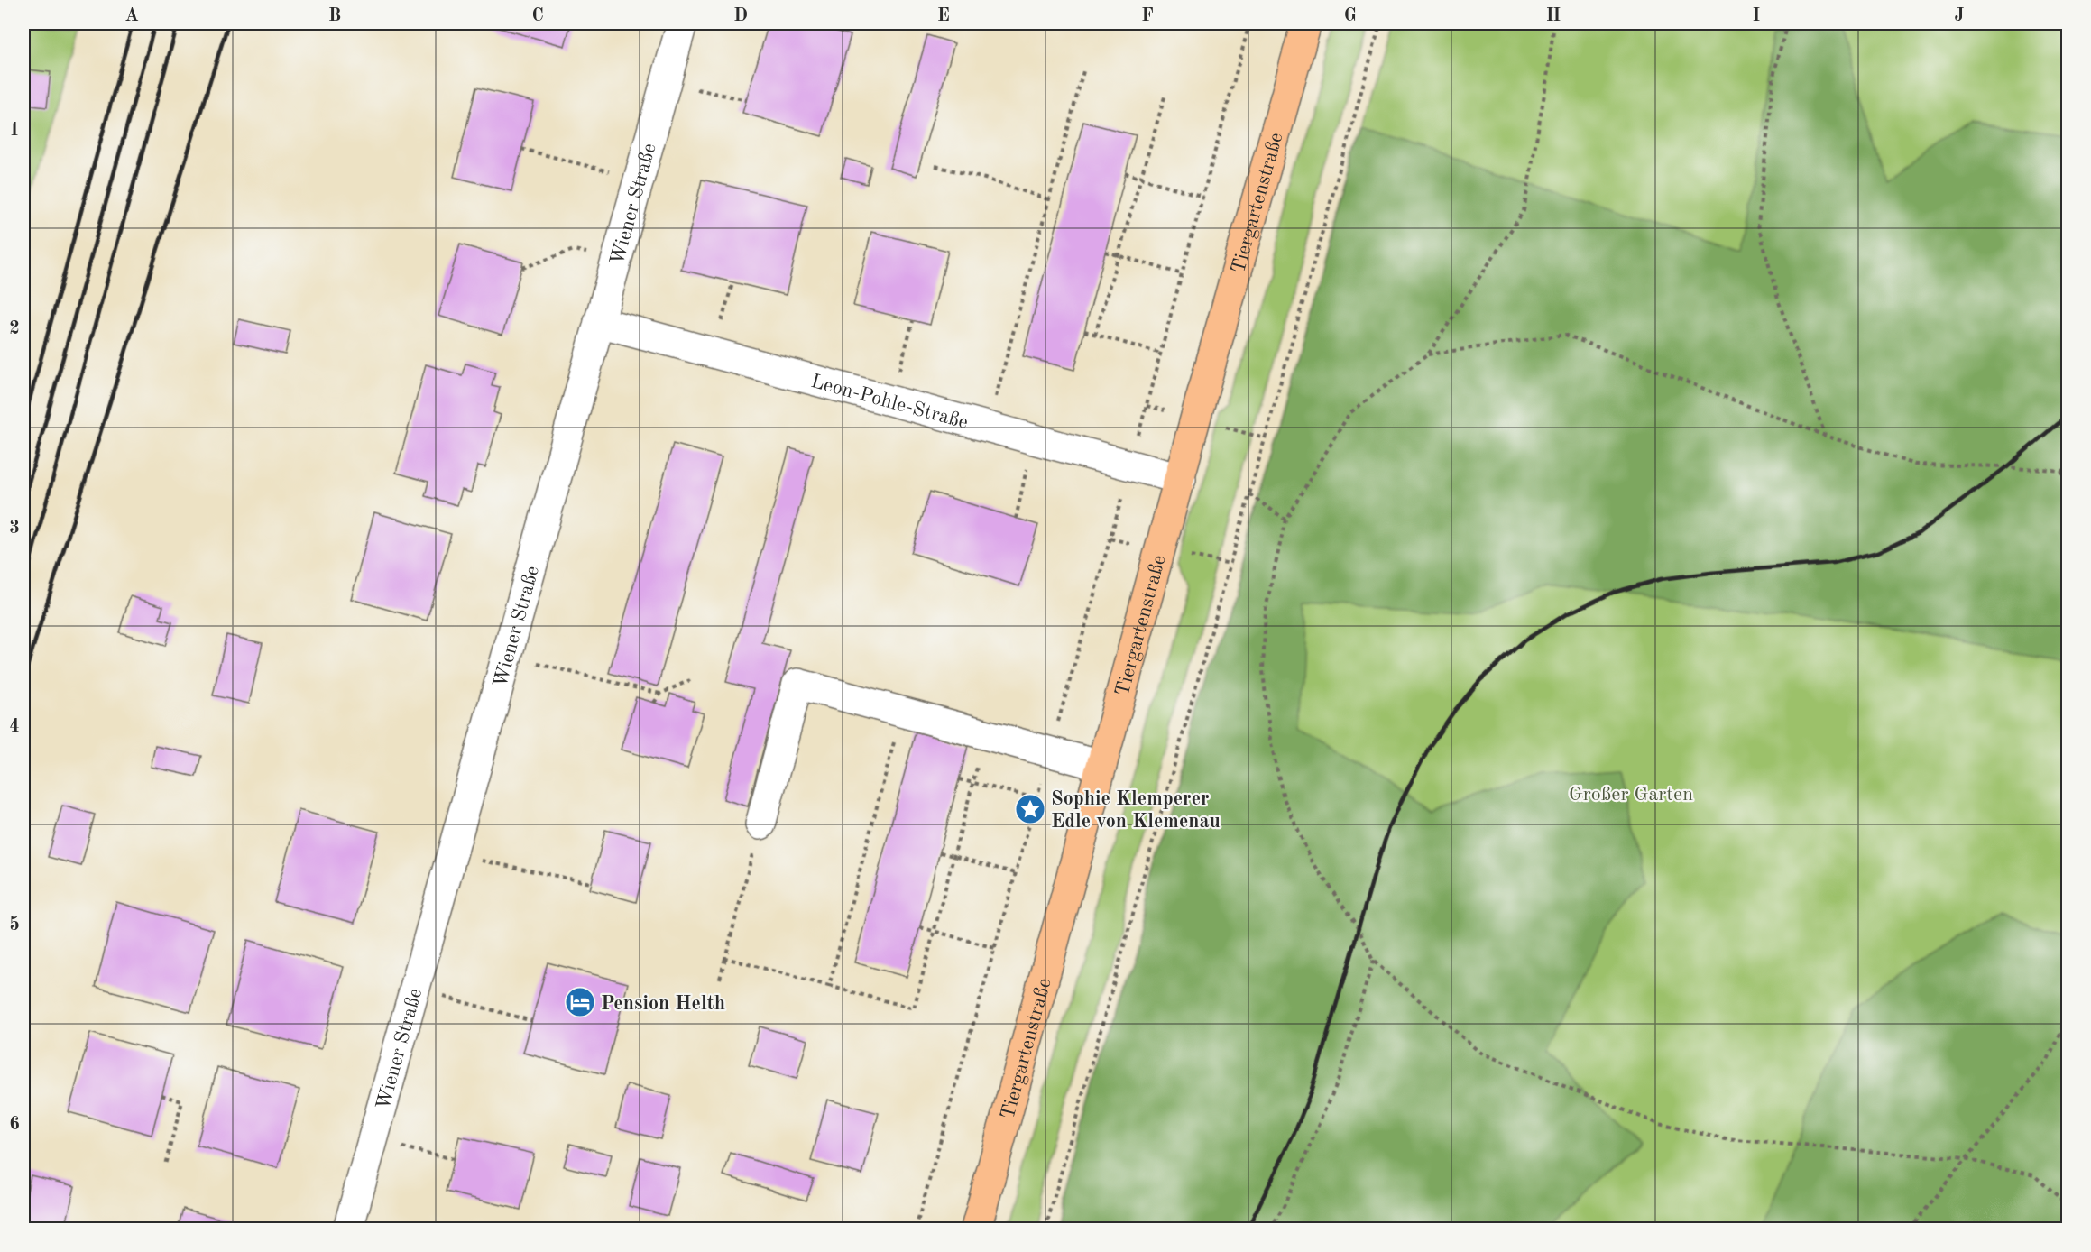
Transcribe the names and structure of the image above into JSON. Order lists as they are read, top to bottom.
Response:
{
  "streets": {
    "main road": ["Tiergartenstraße"],
    "street": ["Wiener Straße", "Leon-Pohle-Straße"]
  },
  "crossings": [
    ["Tiergartenstraße", "Leon-Pohle-Straße"],
    ["Wiener Straße", "Leon-Pohle-Straße"]
  ],
  "parks": ["Großer Garten"],
  "places": {
    "place": ["Sophie Klemperer Edle von Klemenau"],
    "hotel": ["Pension Helth"]
  },
  "grid": {
    "columns": [
      "A",
      "B",
      "C",
      "D",
      "E",
      "F",
      "G",
      "H",
      "I",
      "J"
    ],
    "rows": [
      "1",
      "2",
      "3",
      "4",
      "5",
      "6"
    ]
  }
}
